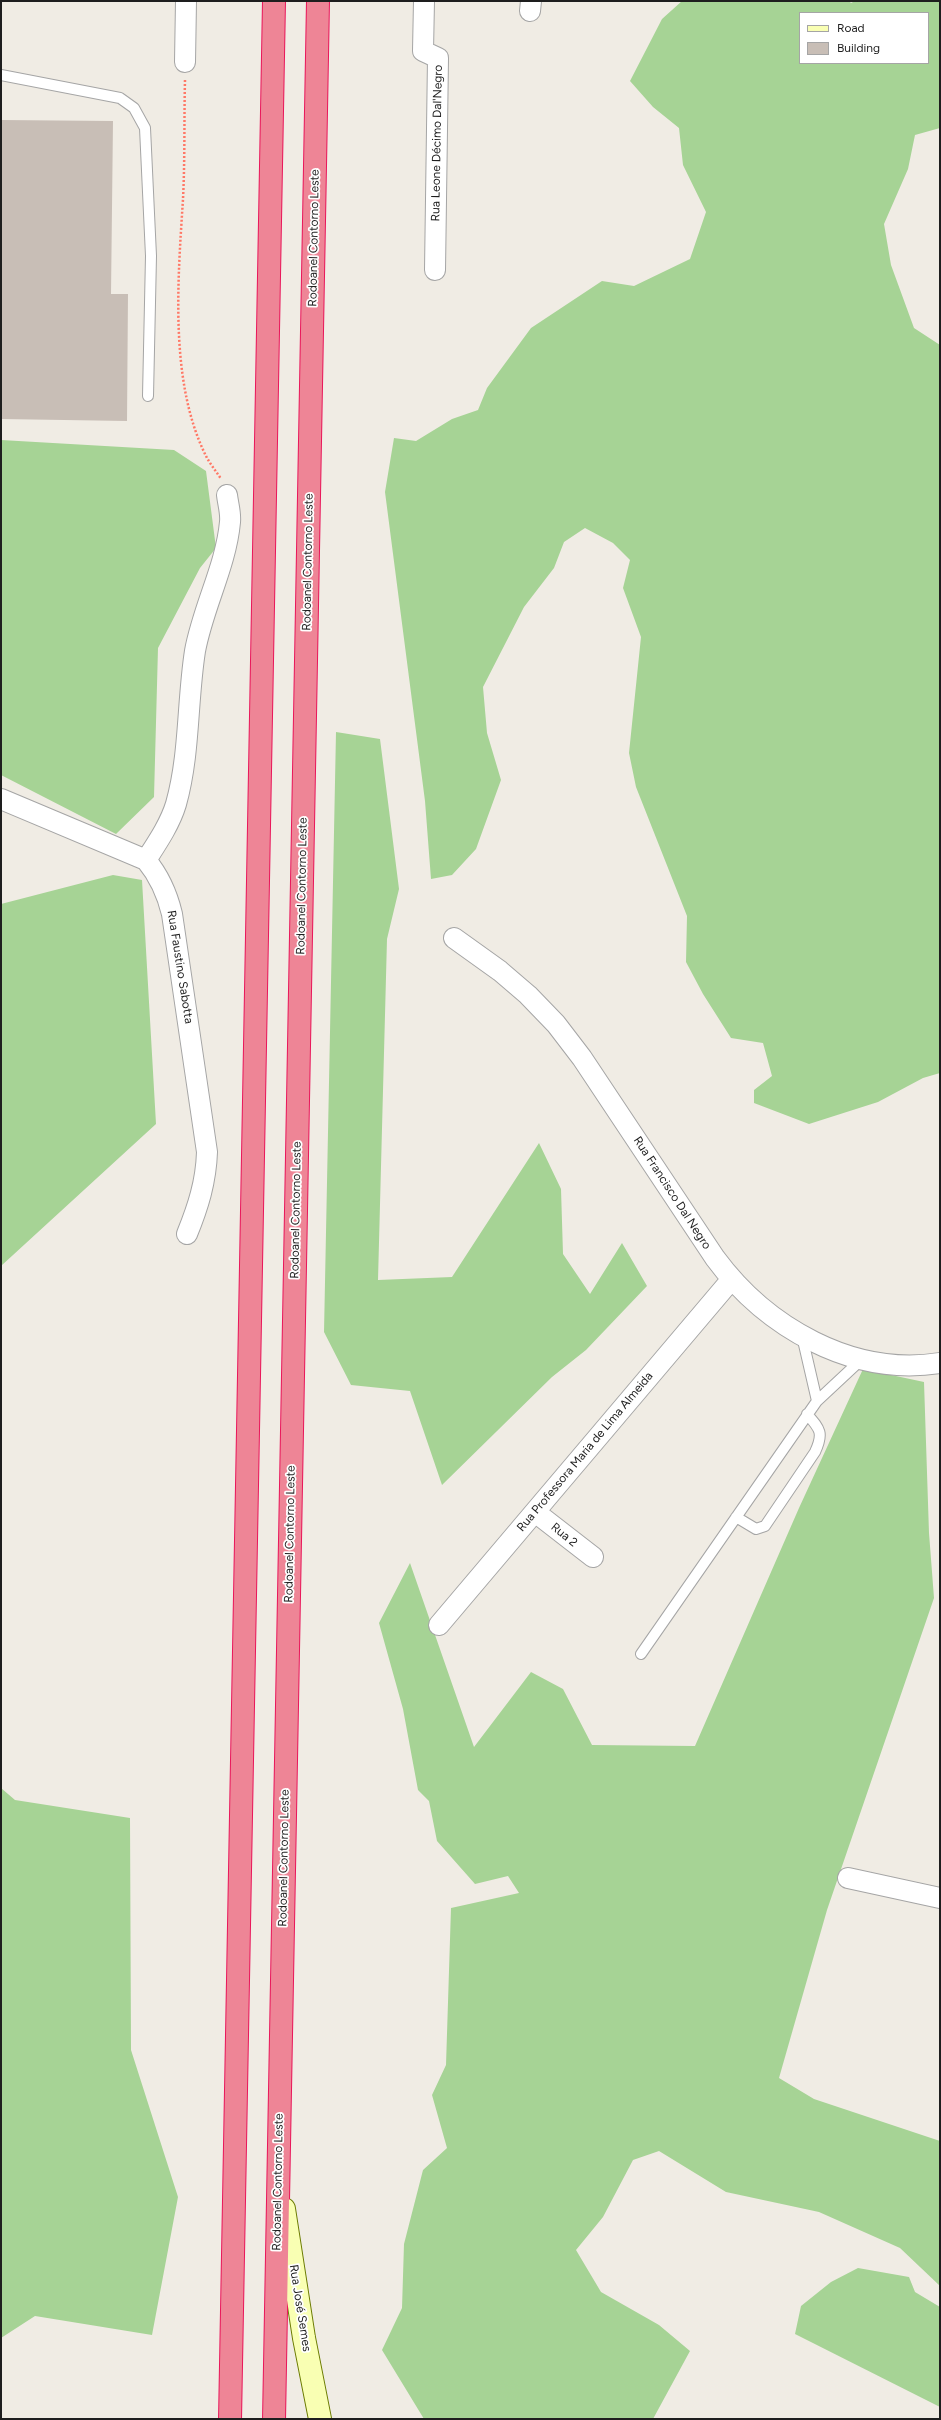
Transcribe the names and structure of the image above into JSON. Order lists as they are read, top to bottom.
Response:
{
  "streets": {
    "highway": ["Rodoanel Contorno Leste"],
    "main road": ["Rua José Semes"],
    "street": [
      "Rua Leone Décimo Dal'Negro",
      "Rua Faustino Sabotta",
      "Rua Francisco Dal Negro",
      "Rua Professora Maria de Lima Almeida",
      "Rua 2"
    ]
  },
  "crossings": [
    ["Rodoanel Contorno Leste", "Rua José Semes"],
    ["Rua Francisco Dal Negro", "Rua Professora Maria de Lima Almeida"],
    ["Rua Professora Maria de Lima Almeida", "Rua 2"]
  ],
  "legend": ["Road", "Building"]
}
